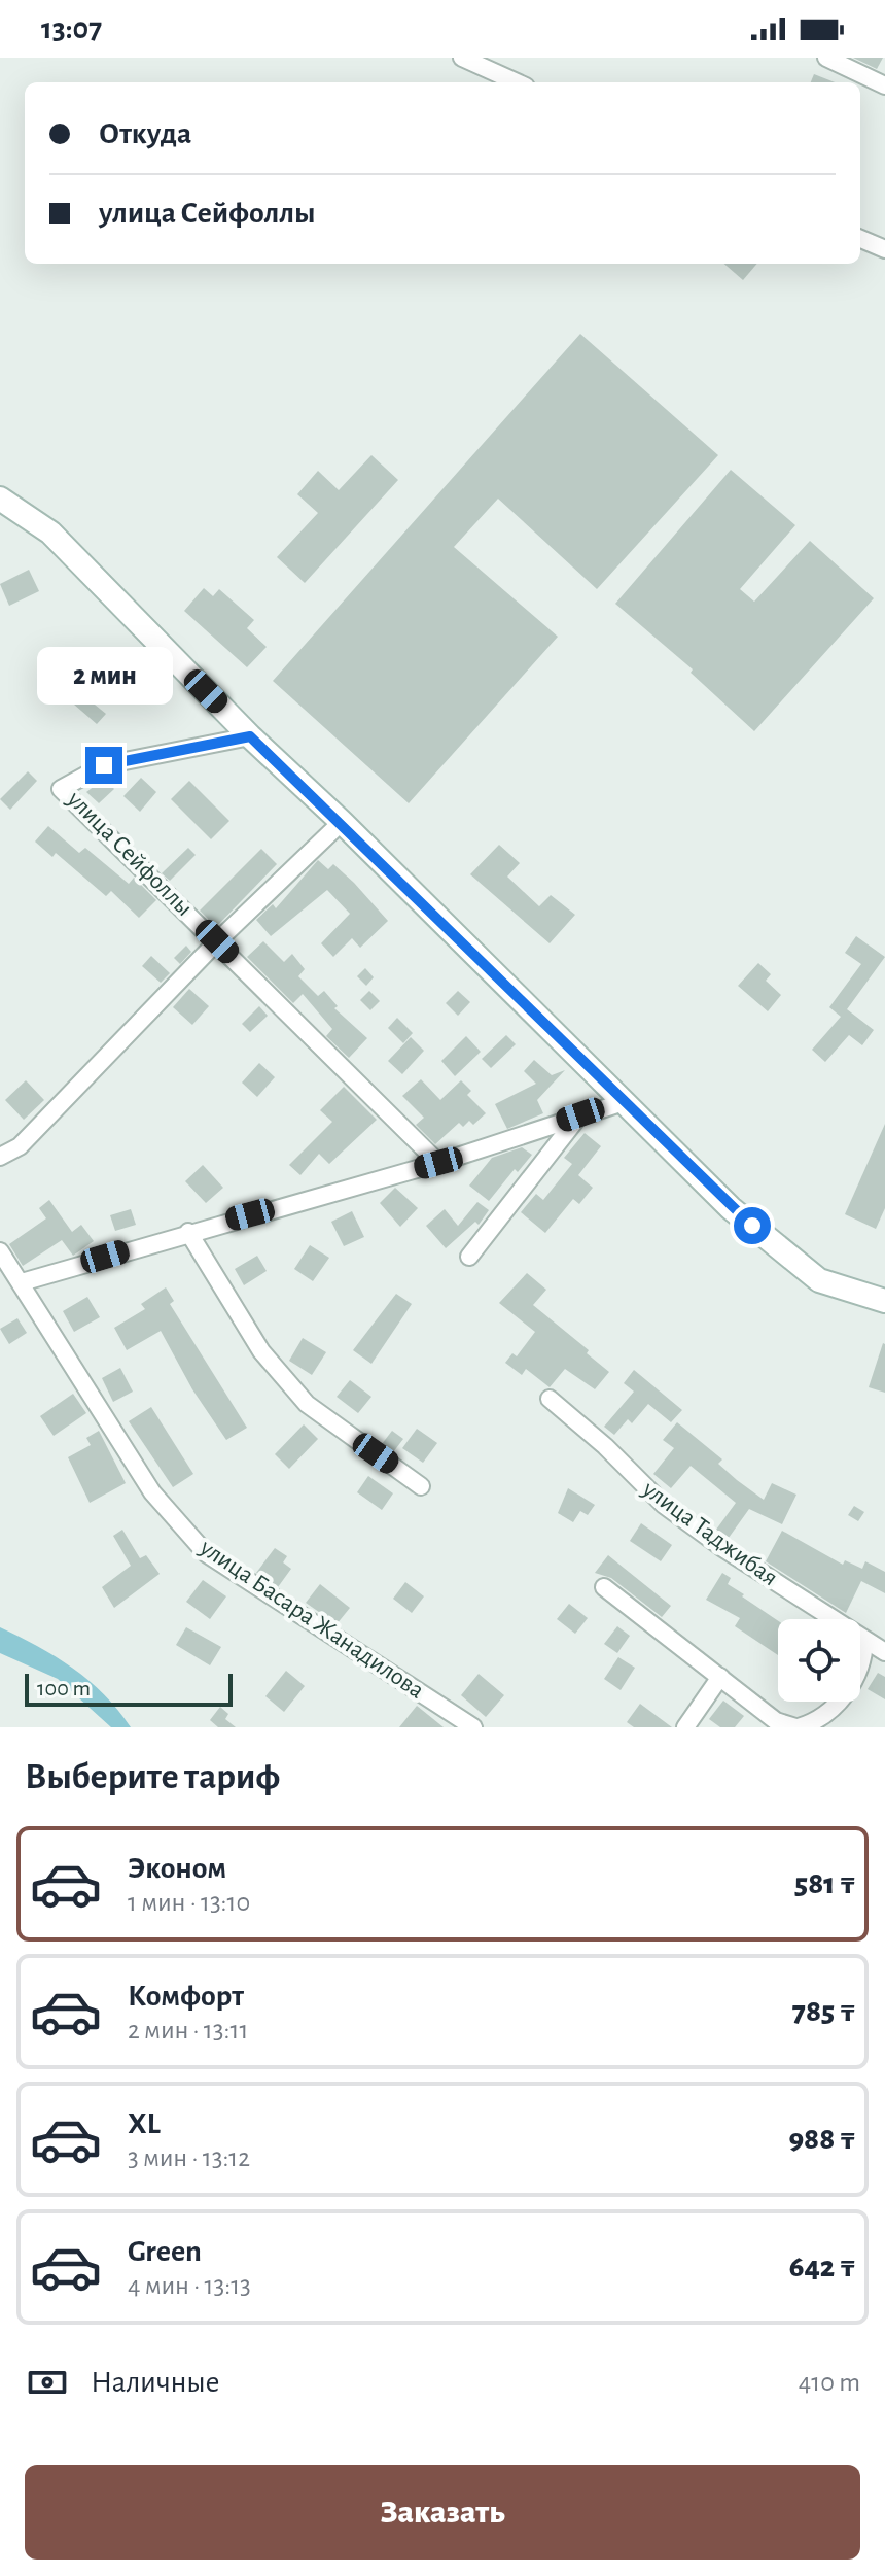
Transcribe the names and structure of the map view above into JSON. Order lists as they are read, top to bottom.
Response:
{
  "streets": {
    "street": ["улица Сейфоллы", "улица Таджибая", "улица Басара Жанадилова"]
  },
  "scale_bar": "100 m",
  "page": {
    "status": "13:07",
    "banner": ["Откуда", "улица Сейфоллы"],
    "bubble": "2 мин",
    "scale": "100 m",
    "heading": "Выберите тариф",
    "list": [
      {
        "name": "Эконом",
        "note": "1 мин · 13:10",
        "value": "581 ₸"
      },
      {
        "name": "Комфорт",
        "note": "2 мин · 13:11",
        "value": "785 ₸"
      },
      {
        "name": "XL",
        "note": "3 мин · 13:12",
        "value": "988 ₸"
      },
      {
        "name": "Green",
        "note": "4 мин · 13:13",
        "value": "642 ₸"
      }
    ],
    "pay": ["Наличные", "410 m"],
    "buttons": "Заказать"
  }
}
